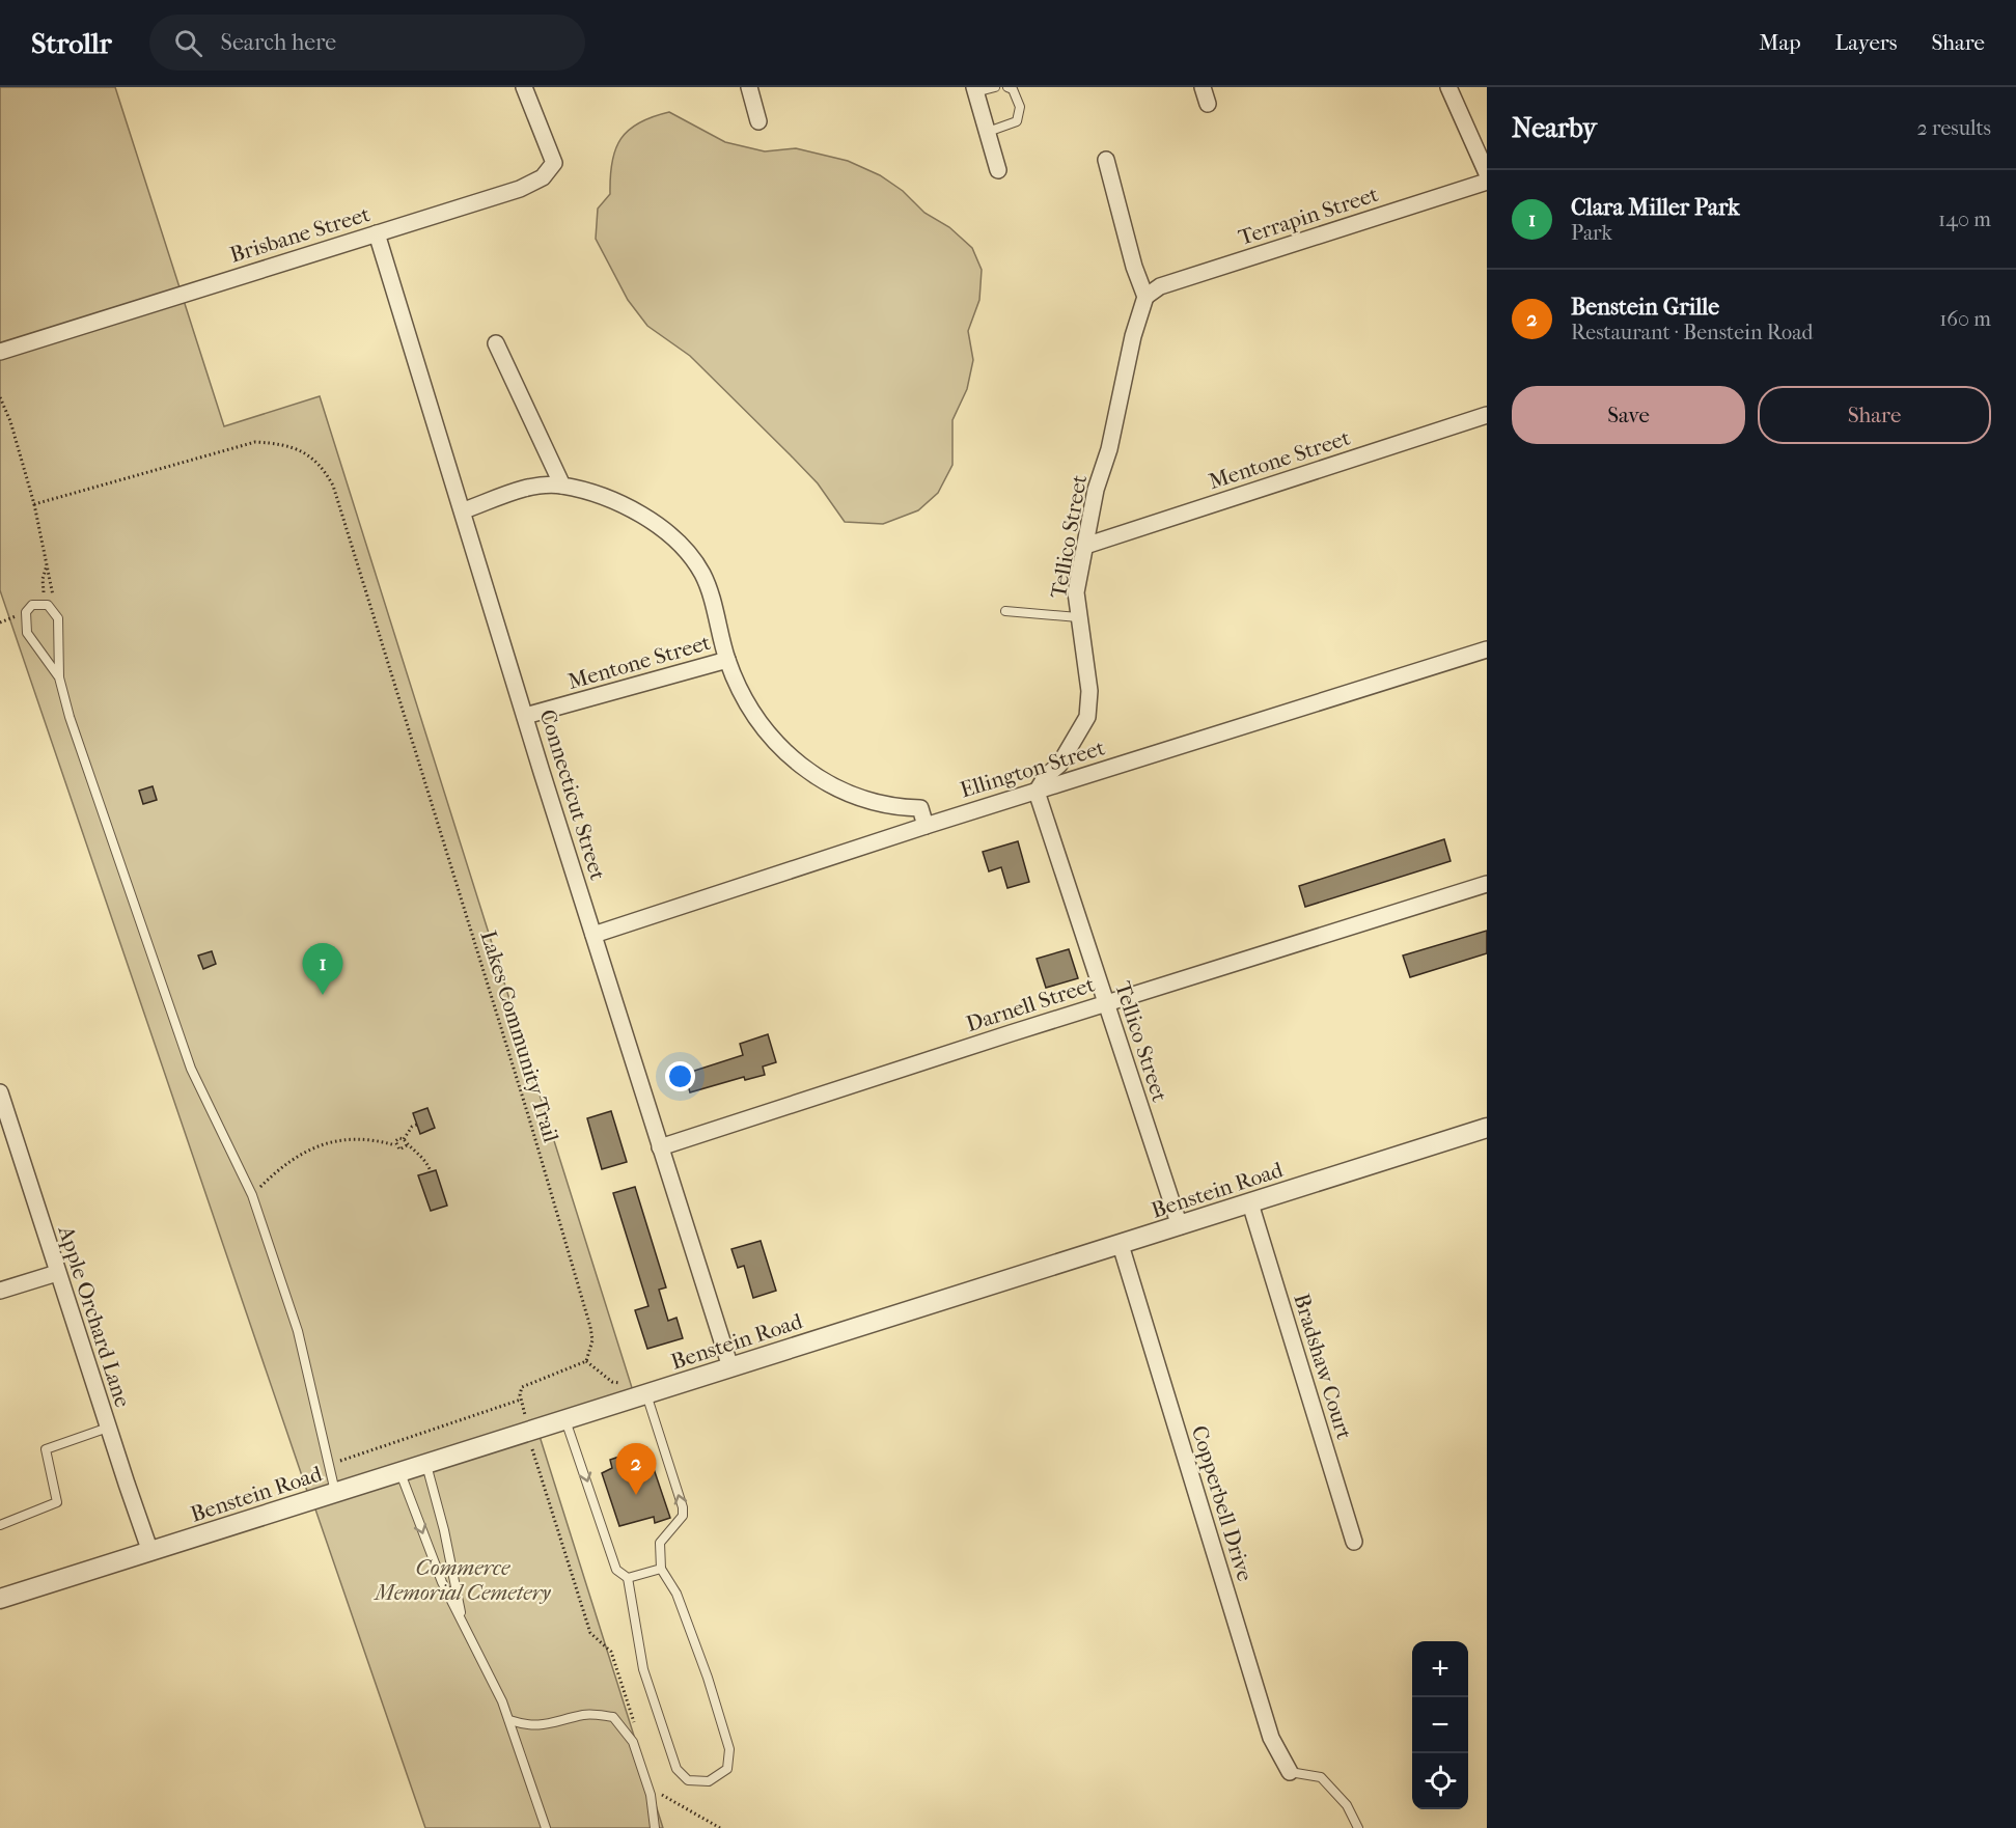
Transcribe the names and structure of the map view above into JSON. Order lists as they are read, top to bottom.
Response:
{
  "streets": {
    "street": [
      "Terrapin Street",
      "Brisbane Street",
      "Mentone Street",
      "Tellico Street",
      "Ellington Street",
      "Connecticut Street",
      "Darnell Street",
      "Benstein Road",
      "Apple Orchard Lane",
      "Bradshaw Court",
      "Copperbell Drive"
    ],
    "path": ["Lakes Community Trail"]
  },
  "crossings": [
    ["Terrapin Street", "Tellico Street"],
    ["Brisbane Street", "Connecticut Street"],
    ["Mentone Street", "Tellico Street"],
    ["Mentone Street", "Connecticut Street"],
    ["Tellico Street", "Ellington Street"],
    ["Tellico Street", "Darnell Street"],
    ["Tellico Street", "Benstein Road"],
    ["Ellington Street", "Connecticut Street"],
    ["Connecticut Street", "Darnell Street"],
    ["Connecticut Street", "Benstein Road"],
    ["Benstein Road", "Apple Orchard Lane"],
    ["Benstein Road", "Bradshaw Court"],
    ["Benstein Road", "Copperbell Drive"]
  ],
  "parks": ["Commerce Memorial Cemetery"],
  "page": {
    "header": "Strollr",
    "search": "Search here",
    "nav": ["Map", "Layers", "Share"],
    "heading": ["Nearby", "2 results"],
    "list": [
      {
        "mark": "1",
        "name": "Clara Miller Park",
        "note": "Park",
        "value": "140 m"
      },
      {
        "mark": "2",
        "name": "Benstein Grille",
        "note": "Restaurant · Benstein Road",
        "value": "160 m"
      }
    ],
    "buttons": ["Save", "Share"],
    "pins": ["1", "2"],
    "map_buttons": ["+", "−"]
  }
}
